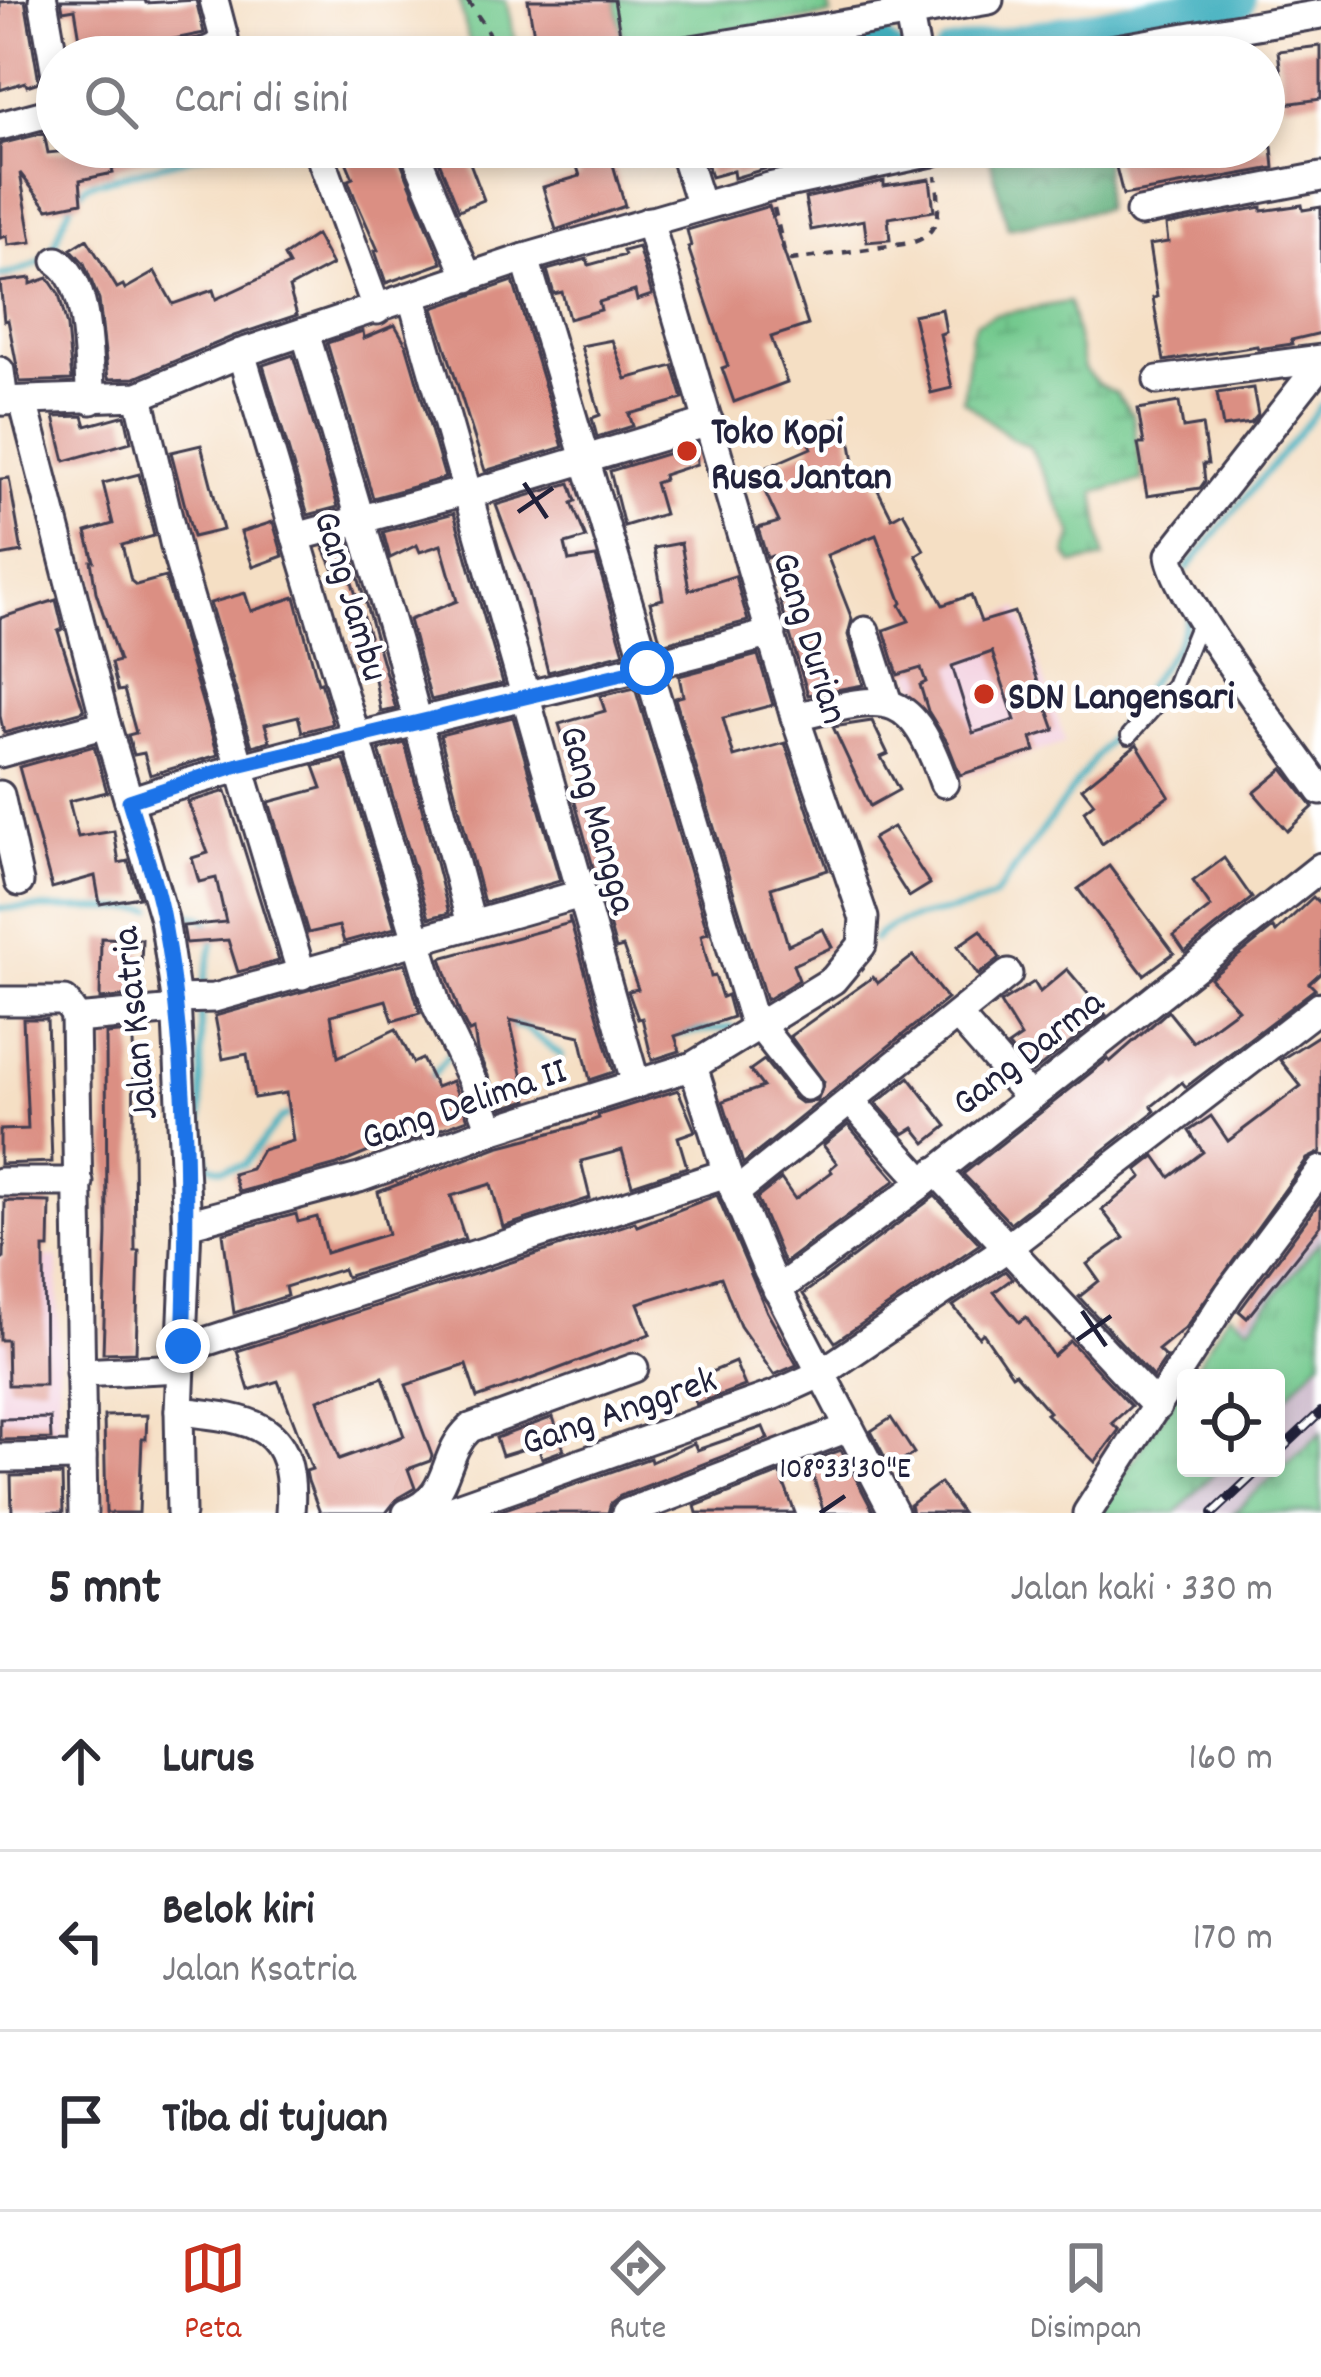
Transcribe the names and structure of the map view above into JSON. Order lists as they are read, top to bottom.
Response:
{
  "streets": {
    "street": [
      "Gang Jambu",
      "Gang Durian",
      "Gang Mangga",
      "Jalan Ksatria",
      "Gang Darma",
      "Gang Delima II",
      "Gang Anggrek"
    ]
  },
  "crossings": [
    ["Gang Jambu", "Gang Delima II"],
    ["Gang Durian", "Gang Delima II"],
    ["Gang Mangga", "Gang Delima II"],
    ["Jalan Ksatria", "Gang Delima II"]
  ],
  "places": ["Toko Kopi Rusa Jantan", "SDN Langensari"],
  "page": {
    "search": "Cari di sini",
    "heading": ["5 mnt", "Jalan kaki · 330 m"],
    "list": [
      ["Lurus", "160 m"],
      ["Belok kiri", "Jalan Ksatria", "170 m"],
      "Tiba di tujuan"
    ],
    "nav": ["Peta", "Rute", "Disimpan"]
  },
  "coordinates": ["108°33'30\"E"]
}
